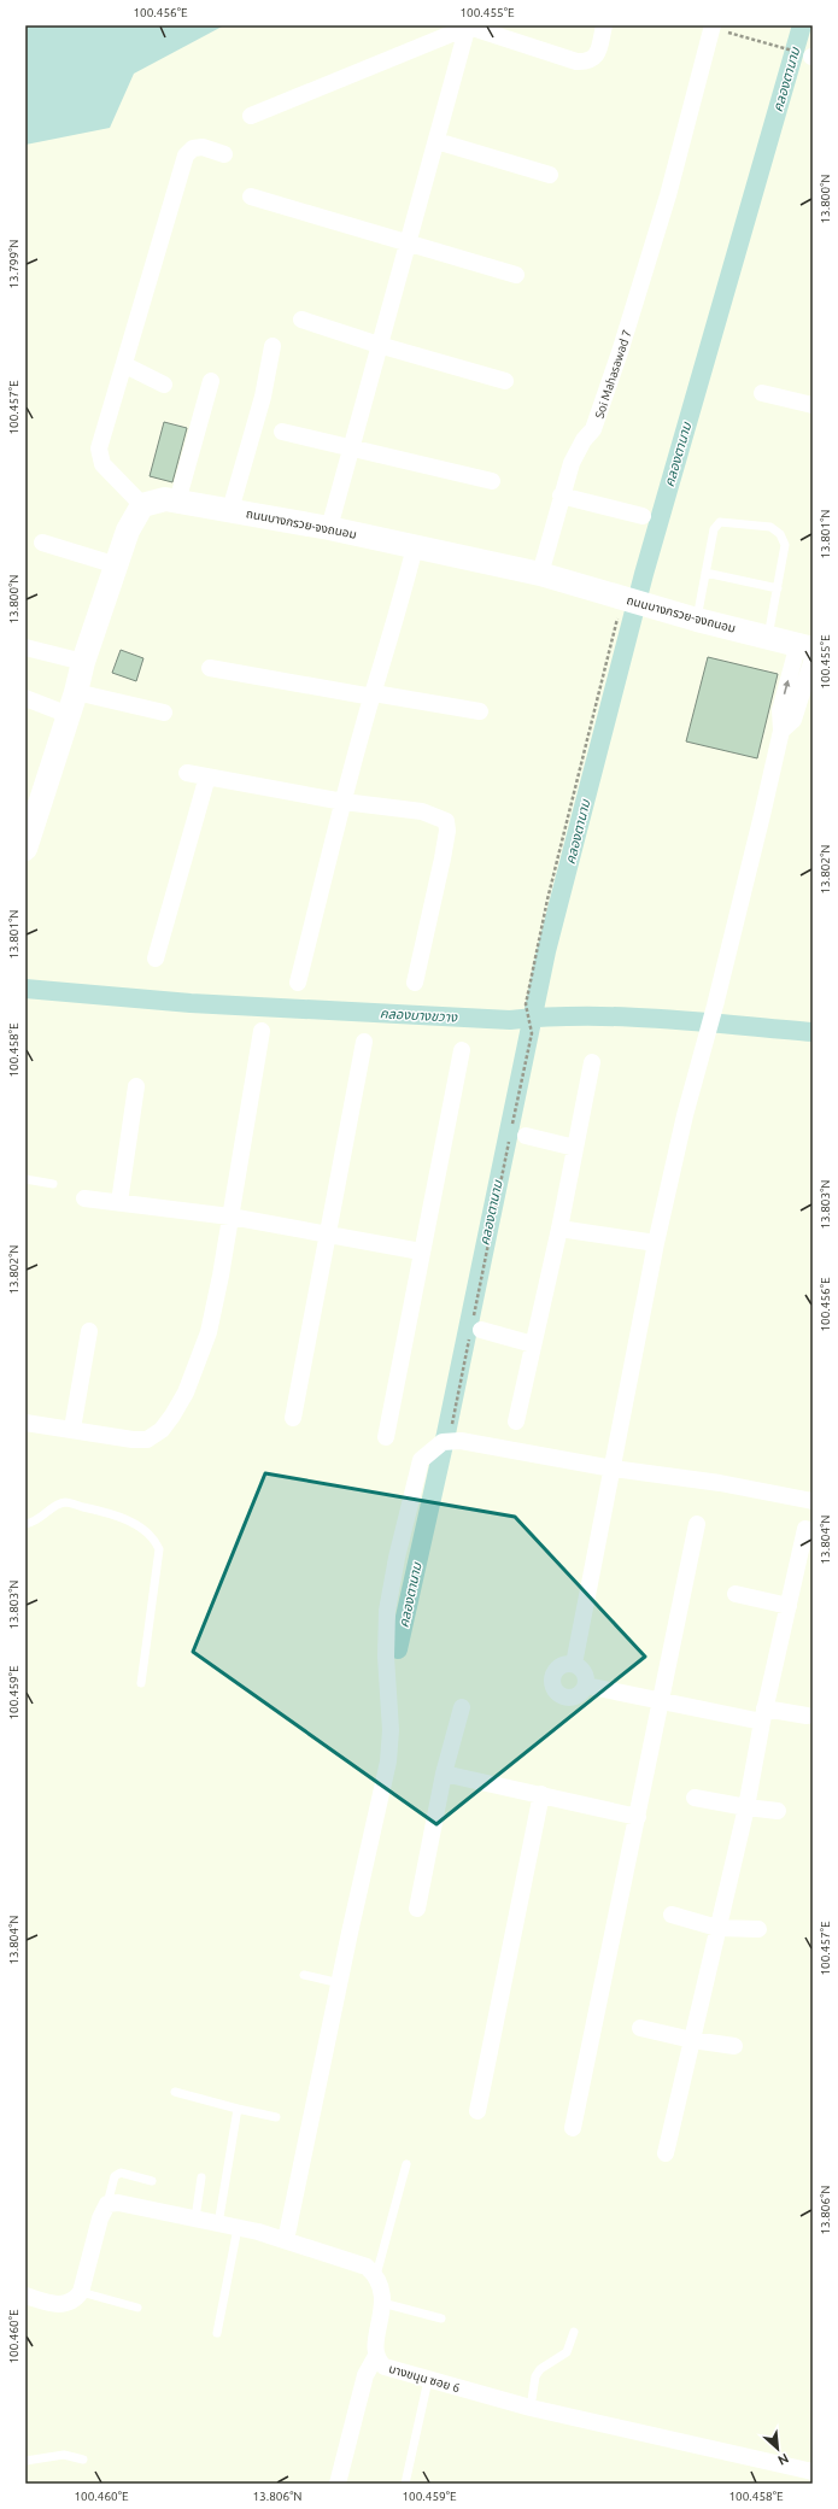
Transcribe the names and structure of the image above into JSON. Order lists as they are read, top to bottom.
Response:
{
  "streets": {
    "street": ["Soi Mahasawad 7", "ถนนบางกรวย-จงถนอม", "บางขนุน ซอย 6"]
  },
  "crossings": [
    ["Soi Mahasawad 7", "ถนนบางกรวย-จงถนอม"]
  ],
  "water": ["คลองตานาม", "คลองบางขวาง"],
  "north": "bottom right",
  "coordinates": [
    "100.456°E",
    "100.455°E",
    "13.800°N",
    "13.799°N",
    "100.457°E",
    "13.801°N",
    "13.802°N",
    "100.458°E",
    "13.803°N",
    "13.804°N",
    "100.459°E",
    "13.806°N",
    "100.460°E"
  ]
}
